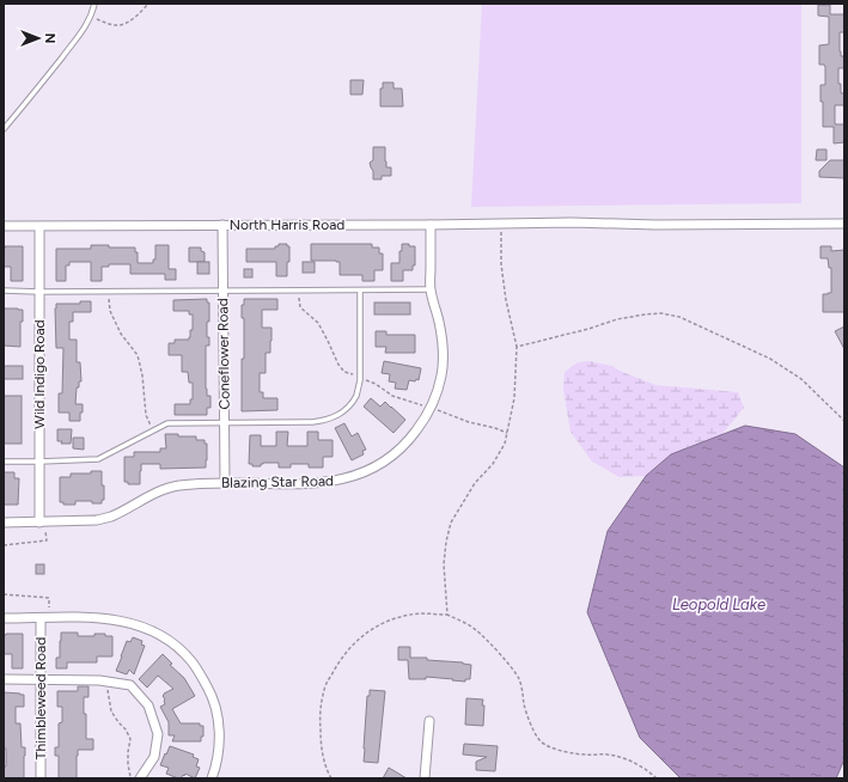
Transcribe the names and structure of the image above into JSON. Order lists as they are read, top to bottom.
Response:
{
  "streets": {
    "street": [
      "North Harris Road",
      "Coneflower Road",
      "Wild Indigo Road",
      "Blazing Star Road",
      "Thimbleweed Road"
    ]
  },
  "crossings": [
    ["North Harris Road", "Coneflower Road"],
    ["North Harris Road", "Wild Indigo Road"],
    ["North Harris Road", "Blazing Star Road"],
    ["Coneflower Road", "Blazing Star Road"],
    ["Wild Indigo Road", "Blazing Star Road"]
  ],
  "water": ["Leopold Lake"],
  "north": "right"
}
